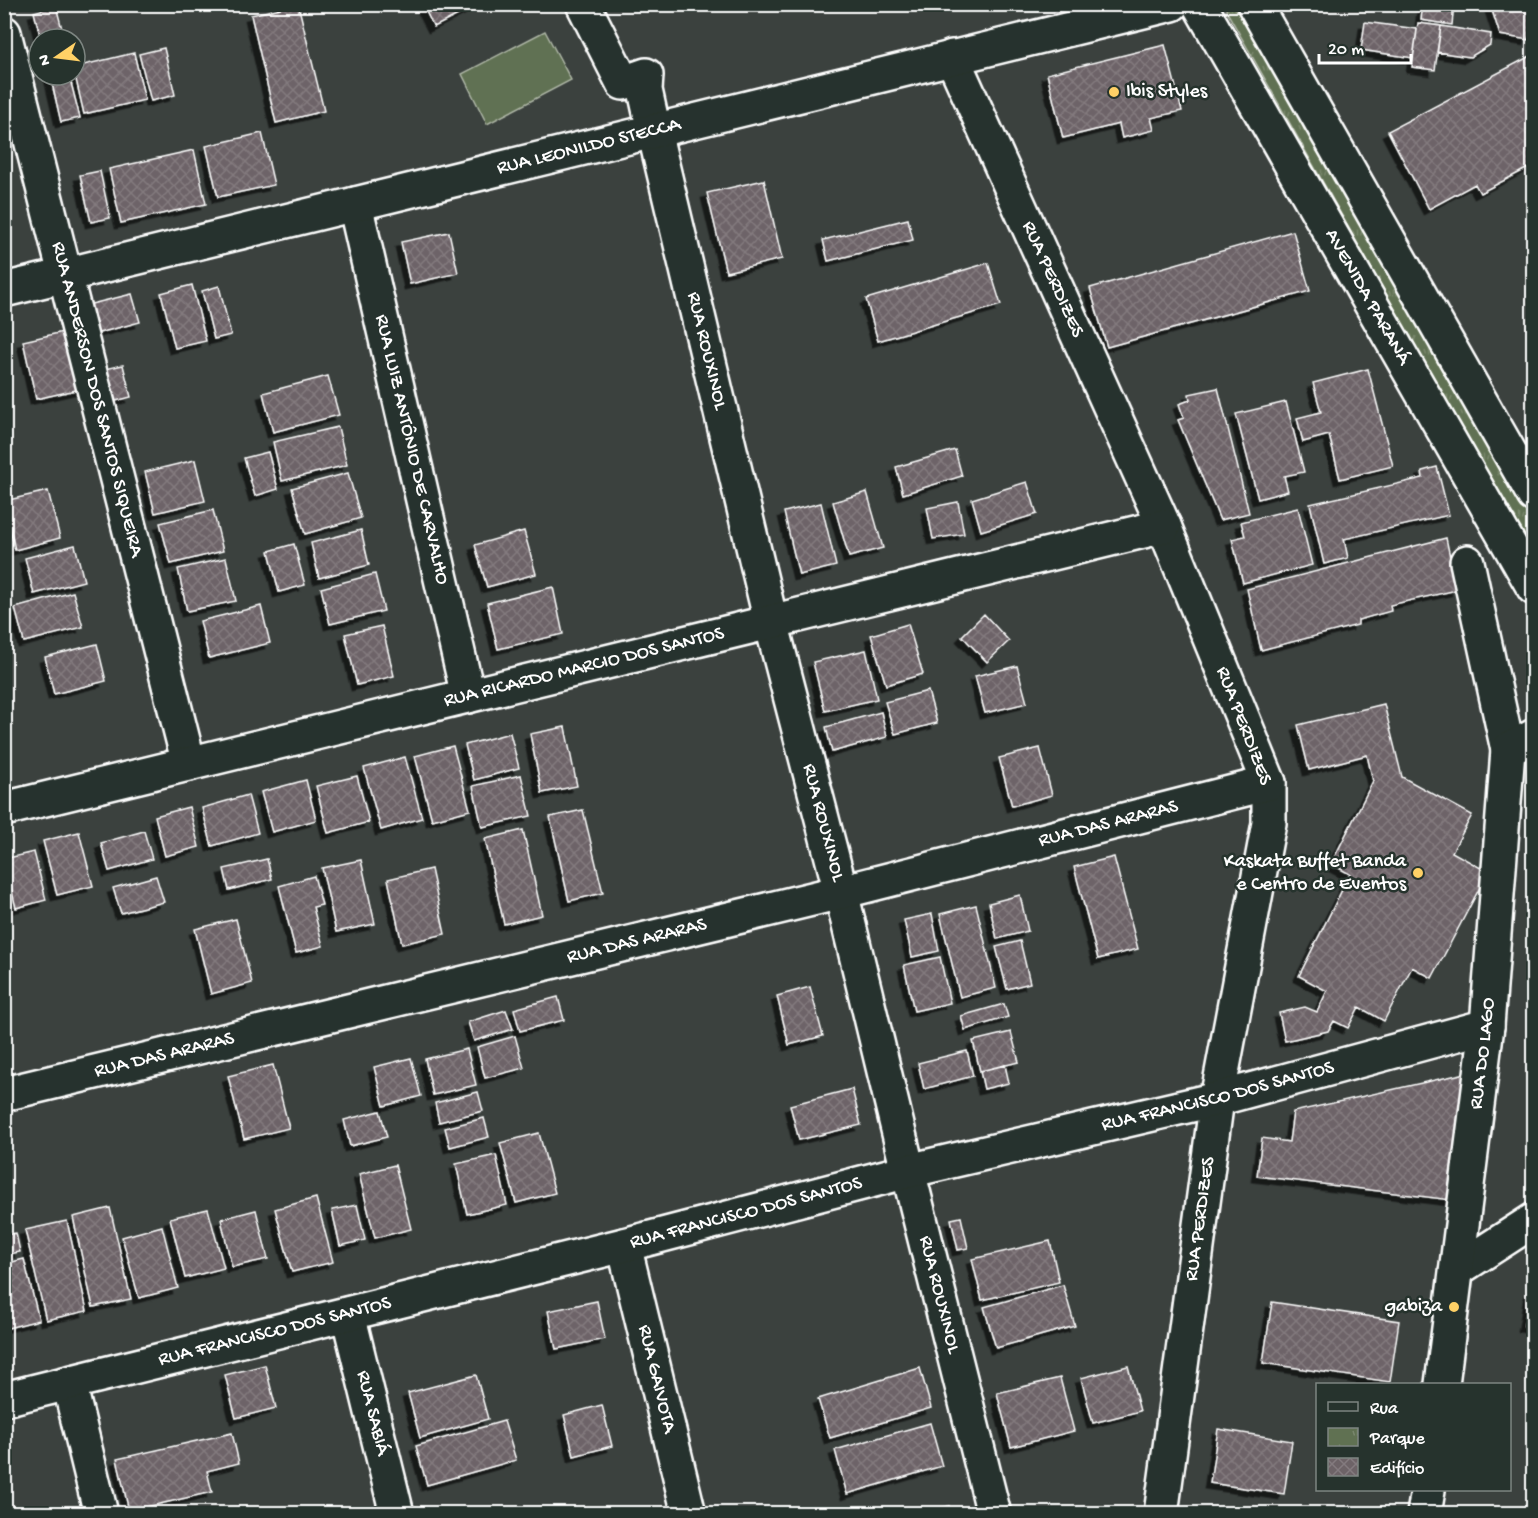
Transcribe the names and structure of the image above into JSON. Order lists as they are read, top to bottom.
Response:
{
  "streets": {
    "street": [
      "RUA LEONILDO STECCA",
      "RUA PERDIZES",
      "AVENIDA PARANÁ",
      "RUA ROUXINOL",
      "RUA ANDERSON DOS SANTOS SIQUEIRA",
      "RUA LUIZ ANTÔNIO DE CARVALHO",
      "RUA RICARDO MARCIO DOS SANTOS",
      "RUA DAS ARARAS",
      "RUA DO LAGO",
      "RUA FRANCISCO DOS SANTOS",
      "RUA GAIVOTA",
      "RUA SABIÁ"
    ]
  },
  "crossings": [
    ["RUA LEONILDO STECCA", "RUA PERDIZES"],
    ["RUA LEONILDO STECCA", "RUA ROUXINOL"],
    ["RUA LEONILDO STECCA", "RUA ANDERSON DOS SANTOS SIQUEIRA"],
    ["RUA LEONILDO STECCA", "RUA LUIZ ANTÔNIO DE CARVALHO"],
    ["RUA PERDIZES", "RUA RICARDO MARCIO DOS SANTOS"],
    ["RUA PERDIZES", "RUA DAS ARARAS"],
    ["RUA PERDIZES", "RUA FRANCISCO DOS SANTOS"],
    ["RUA ROUXINOL", "RUA RICARDO MARCIO DOS SANTOS"],
    ["RUA ROUXINOL", "RUA DAS ARARAS"],
    ["RUA ROUXINOL", "RUA FRANCISCO DOS SANTOS"],
    ["RUA ANDERSON DOS SANTOS SIQUEIRA", "RUA RICARDO MARCIO DOS SANTOS"],
    ["RUA LUIZ ANTÔNIO DE CARVALHO", "RUA RICARDO MARCIO DOS SANTOS"],
    ["RUA DO LAGO", "RUA FRANCISCO DOS SANTOS"],
    ["RUA FRANCISCO DOS SANTOS", "RUA GAIVOTA"],
    ["RUA FRANCISCO DOS SANTOS", "RUA SABIÁ"]
  ],
  "places": ["Ibis Styles", "Kaskata Buffet Banda e Centro de Eventos", "gabiza"],
  "legend": ["Rua", "Parque", "Edifício"],
  "scale_bar": "20 m",
  "north": "left"
}
